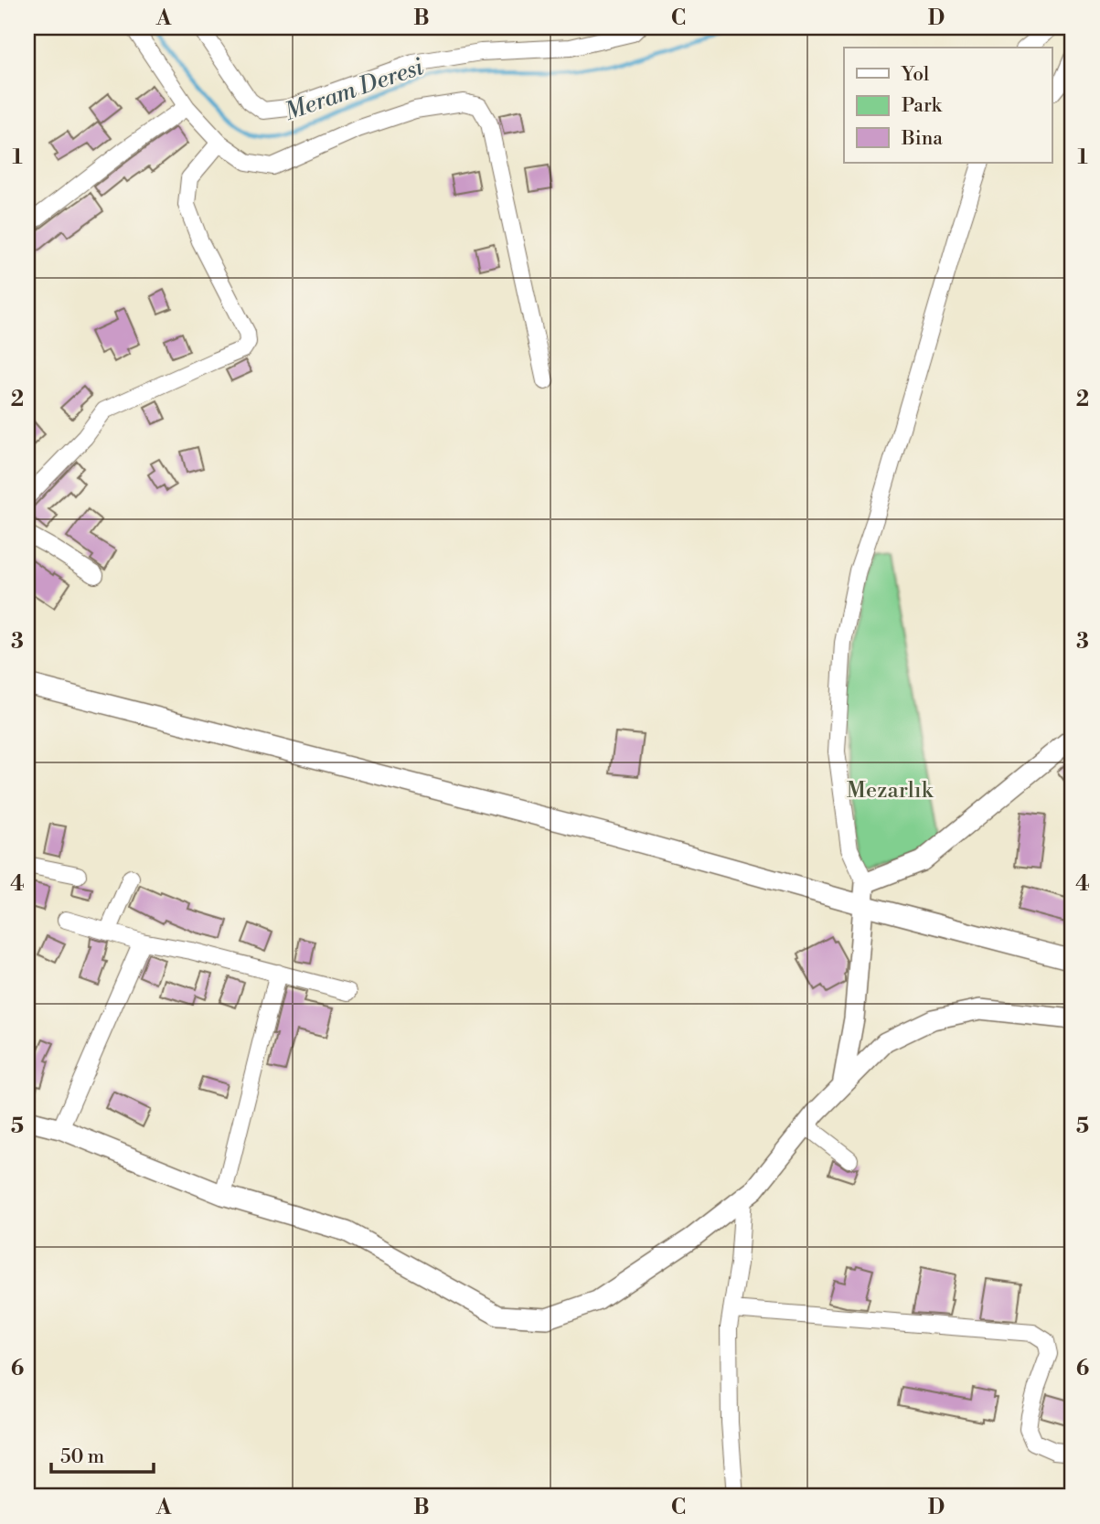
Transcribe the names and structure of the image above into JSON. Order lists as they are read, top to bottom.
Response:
{
  "water": ["Meram Deresi"],
  "parks": ["Mezarlık"],
  "legend": ["Yol", "Park", "Bina"],
  "scale_bar": "50 m",
  "grid": {
    "columns": [
      "A",
      "B",
      "C",
      "D"
    ],
    "rows": [
      "1",
      "2",
      "3",
      "4",
      "5",
      "6"
    ]
  }
}
